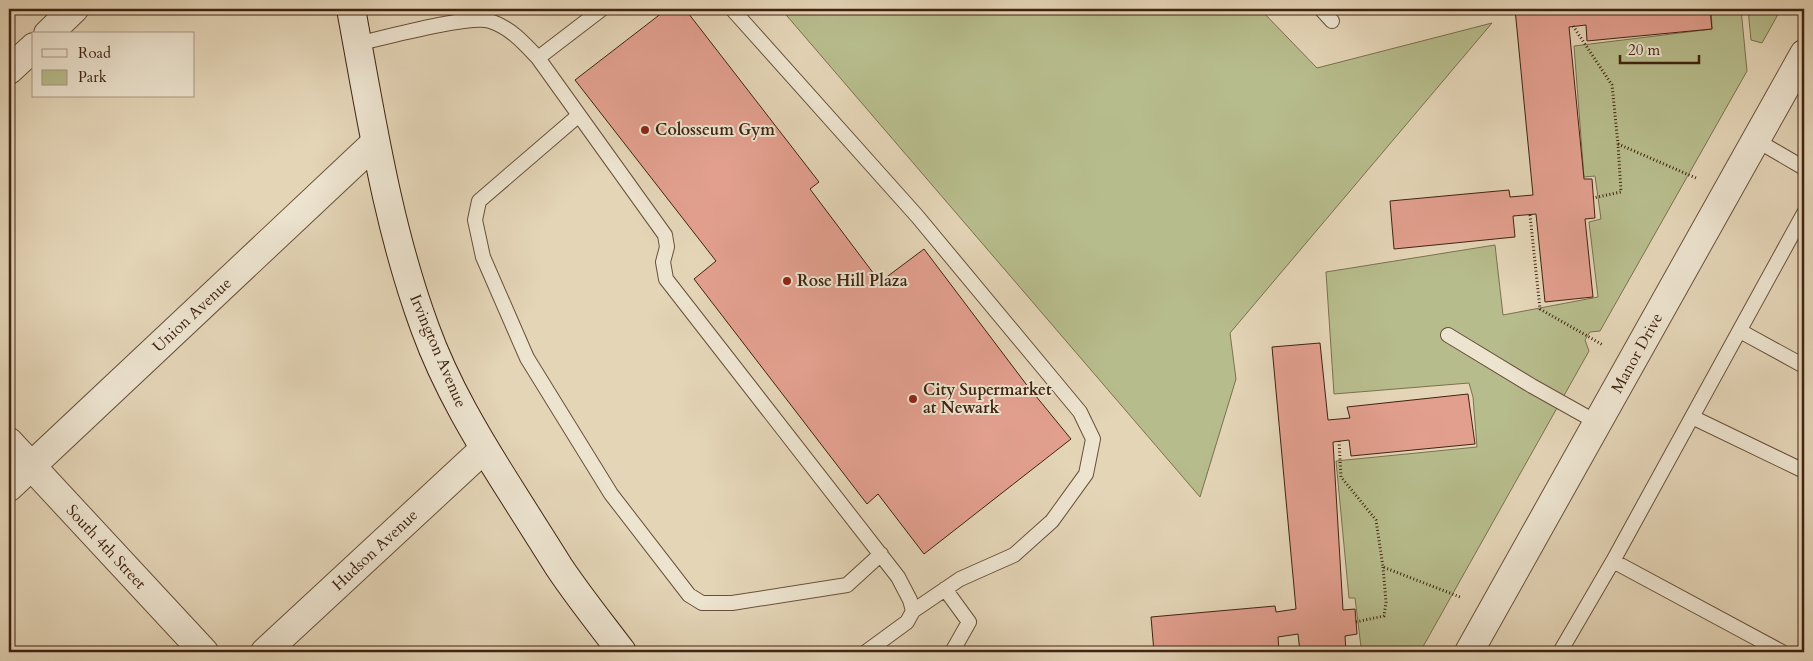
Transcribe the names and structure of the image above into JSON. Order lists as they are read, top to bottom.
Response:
{
  "streets": {
    "street": [
      "Union Avenue",
      "Irvington Avenue",
      "Manor Drive",
      "South 4th Street",
      "Hudson Avenue"
    ]
  },
  "crossings": [
    ["Union Avenue", "Irvington Avenue"],
    ["Union Avenue", "South 4th Street"],
    ["Irvington Avenue", "Hudson Avenue"]
  ],
  "places": ["Colosseum Gym", "Rose Hill Plaza", "City Supermarket at Newark"],
  "legend": ["Road", "Park"],
  "scale_bar": "20 m"
}
